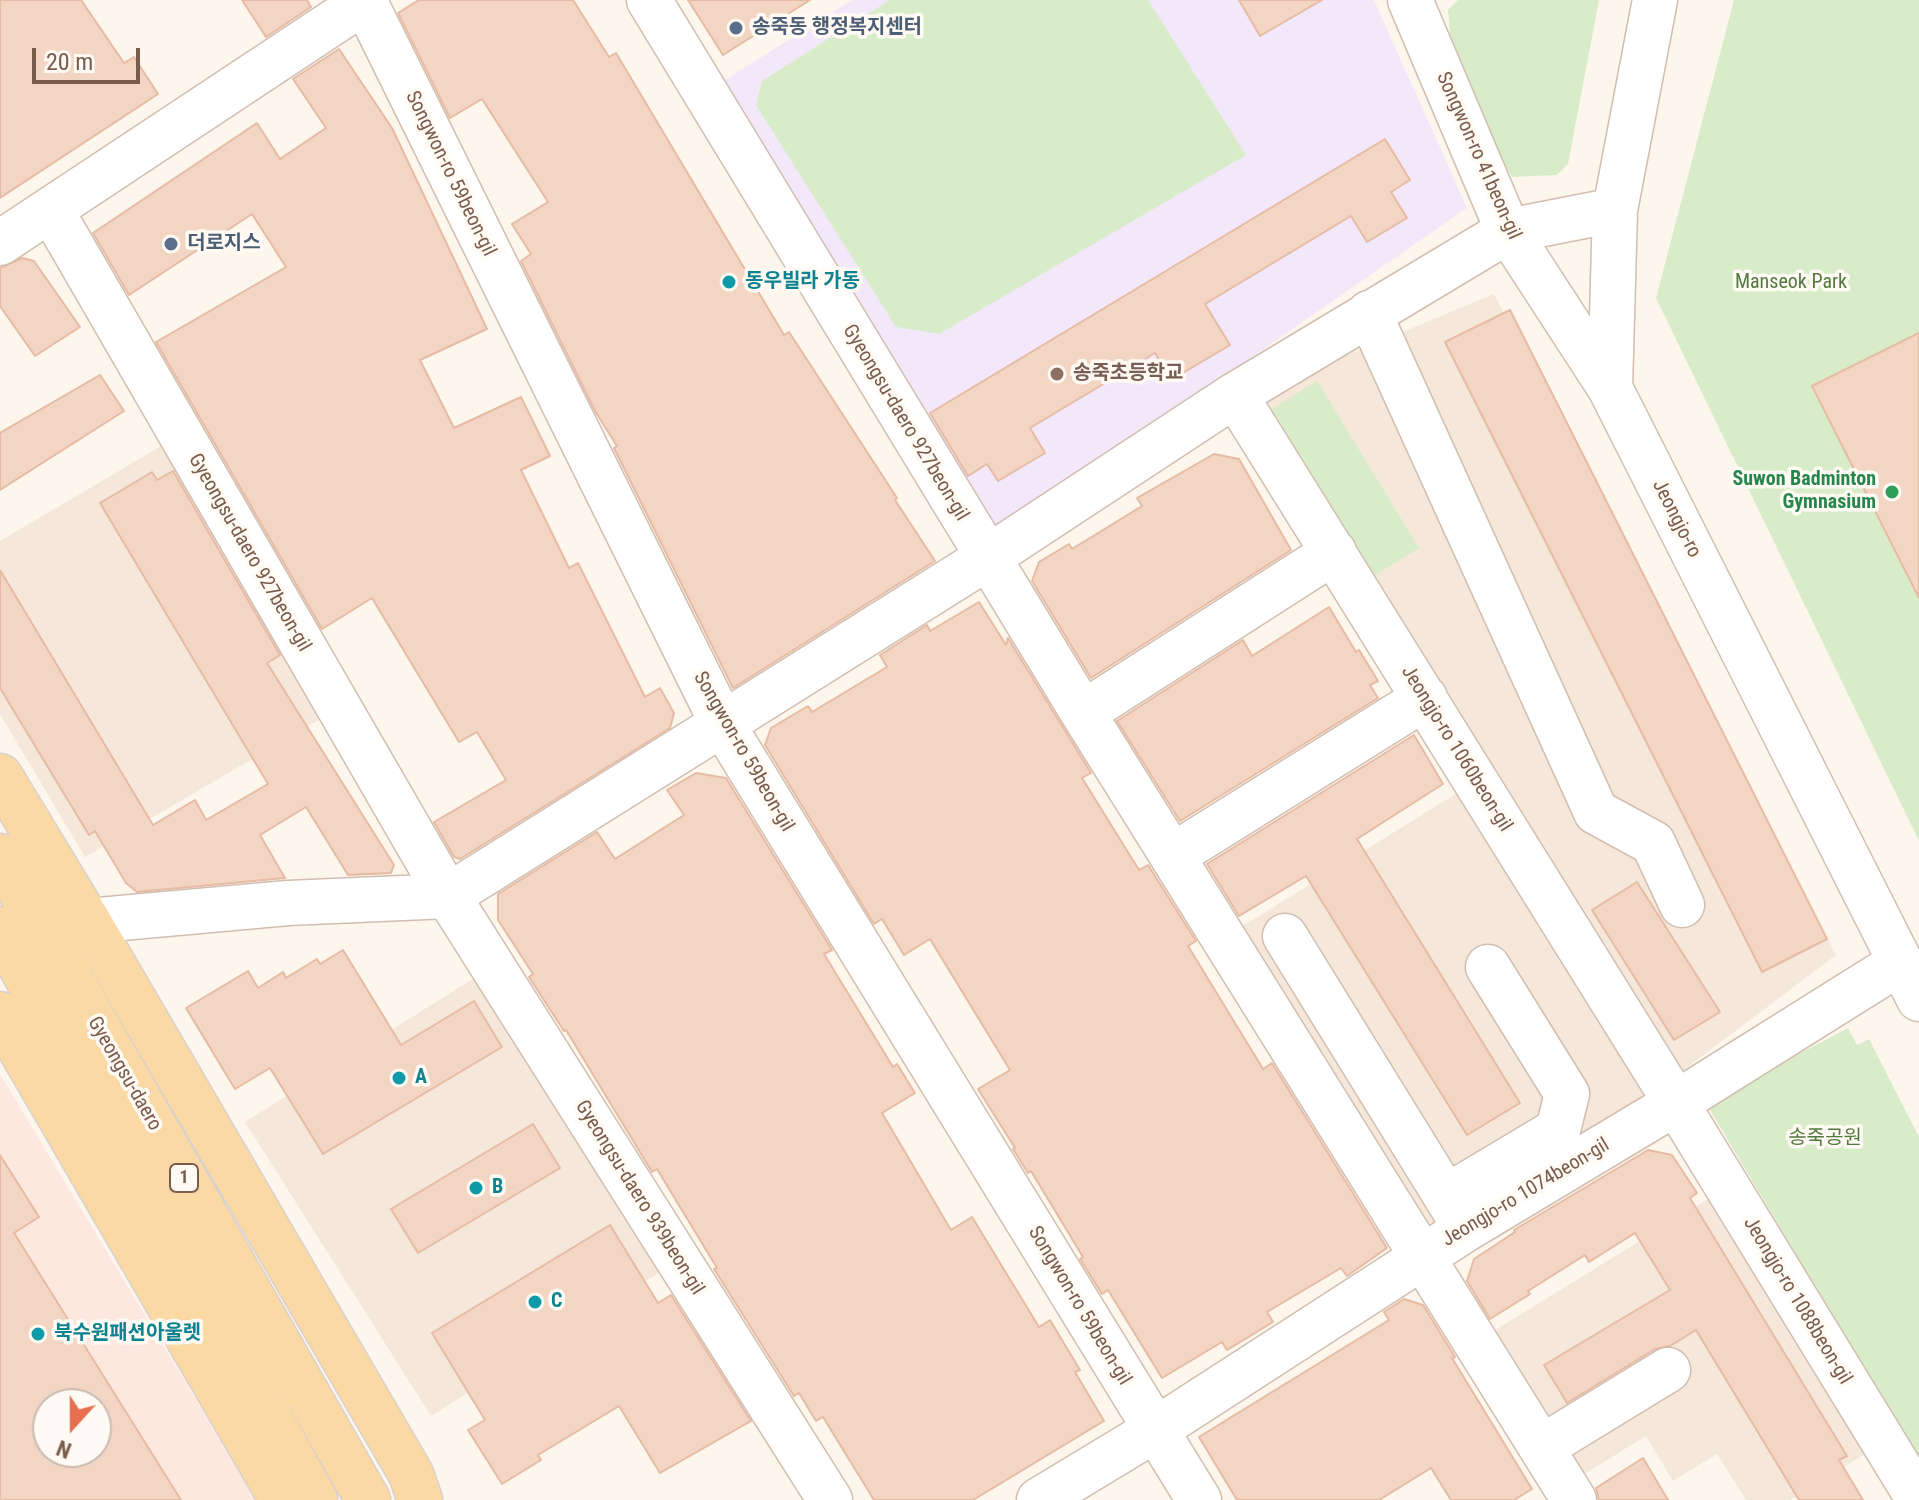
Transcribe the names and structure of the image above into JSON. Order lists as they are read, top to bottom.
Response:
{
  "streets": {
    "main road": ["Gyeongsu-daero", "1"],
    "street": [
      "Songwon-ro 41beon-gil",
      "Songwon-ro 59beon-gil",
      "Gyeongsu-daero 927beon-gil",
      "Jeongjo-ro",
      "Jeongjo-ro 1060beon-gil",
      "Jeongjo-ro 1074beon-gil",
      "Gyeongsu-daero 939beon-gil",
      "Jeongjo-ro 1088beon-gil"
    ]
  },
  "crossings": [
    ["Songwon-ro 41beon-gil", "Jeongjo-ro"],
    ["Songwon-ro 59beon-gil", "Jeongjo-ro 1074beon-gil"],
    ["Gyeongsu-daero 927beon-gil", "Gyeongsu-daero 939beon-gil"],
    ["Jeongjo-ro", "Jeongjo-ro 1074beon-gil"],
    ["Jeongjo-ro 1060beon-gil", "Jeongjo-ro 1074beon-gil"],
    ["Jeongjo-ro 1060beon-gil", "Jeongjo-ro 1088beon-gil"],
    ["Jeongjo-ro 1074beon-gil", "Jeongjo-ro 1088beon-gil"]
  ],
  "parks": ["Manseok Park", "송죽공원"],
  "places": [
    "송죽동 행정복지센터",
    "더로지스",
    "동우빌라 가동",
    "송죽초등학교",
    "Suwon Badminton Gymnasium",
    "A",
    "B",
    "C",
    "북수원패션아울렛"
  ],
  "scale_bar": "20 m",
  "north": "bottom"
}
